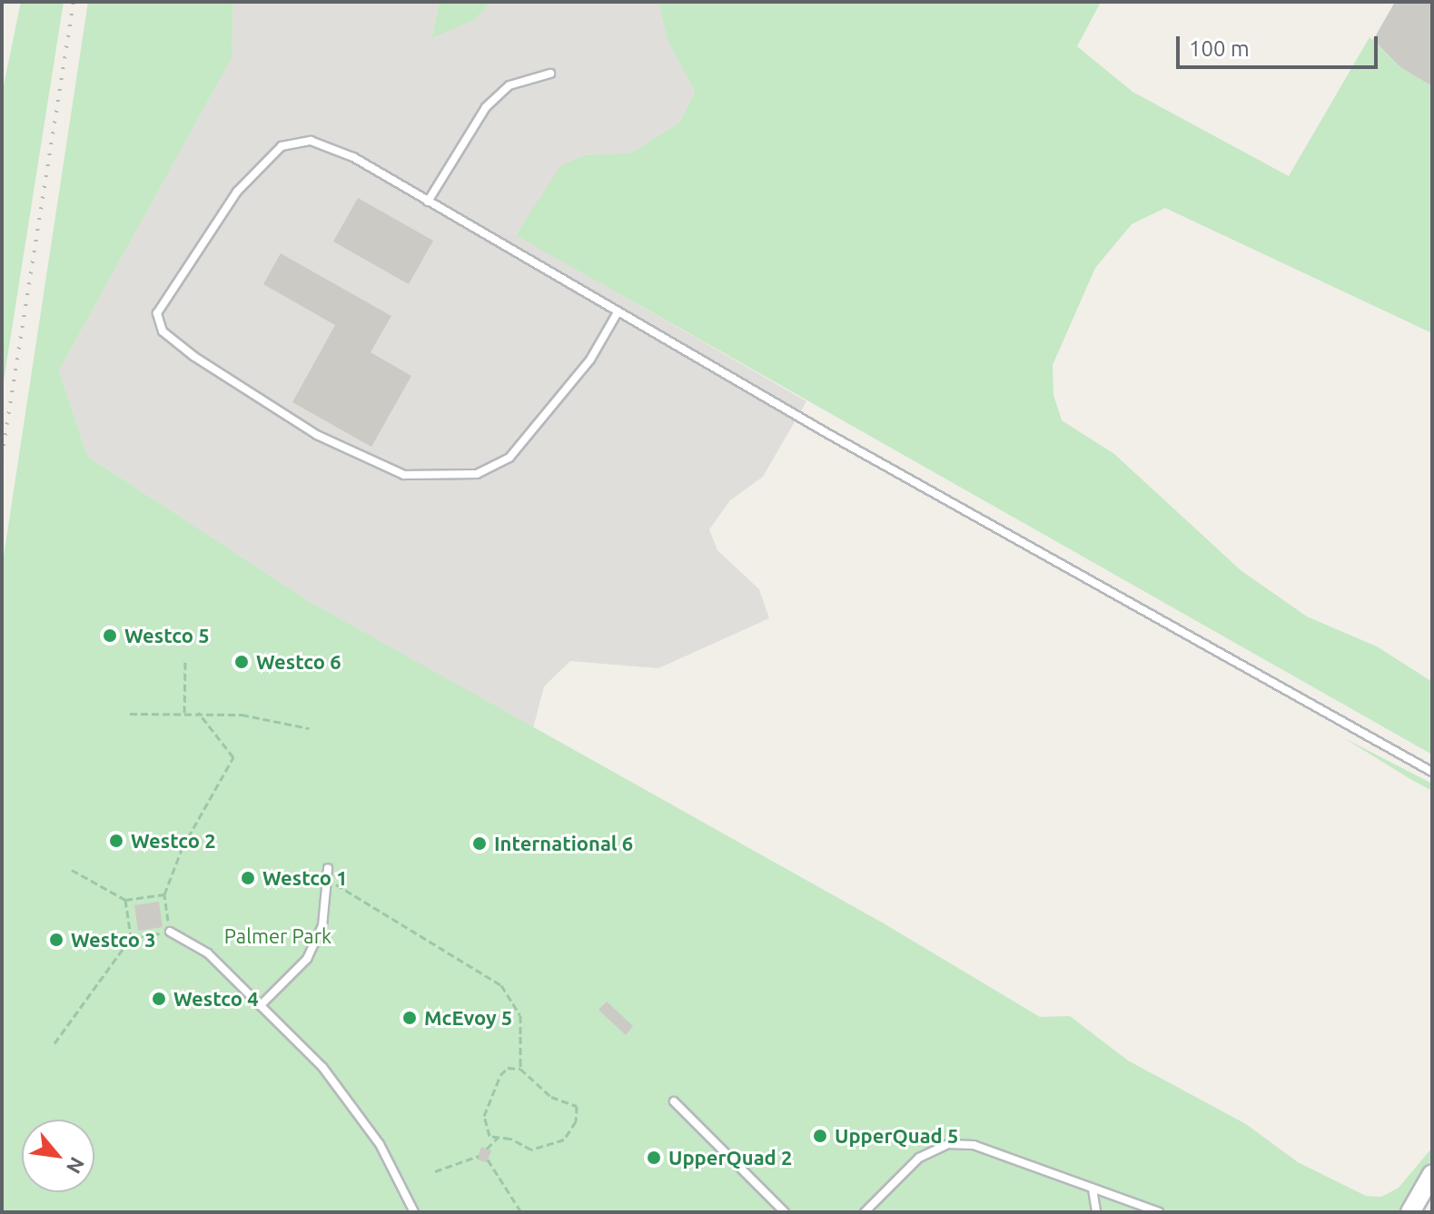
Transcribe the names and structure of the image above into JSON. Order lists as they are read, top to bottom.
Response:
{
  "parks": ["Palmer Park"],
  "places": [
    "Westco 5",
    "Westco 6",
    "Westco 2",
    "International 6",
    "Westco 1",
    "Westco 3",
    "Westco 4",
    "McEvoy 5",
    "UpperQuad 5",
    "UpperQuad 2"
  ],
  "scale_bar": "100 m",
  "north": "bottom right"
}
